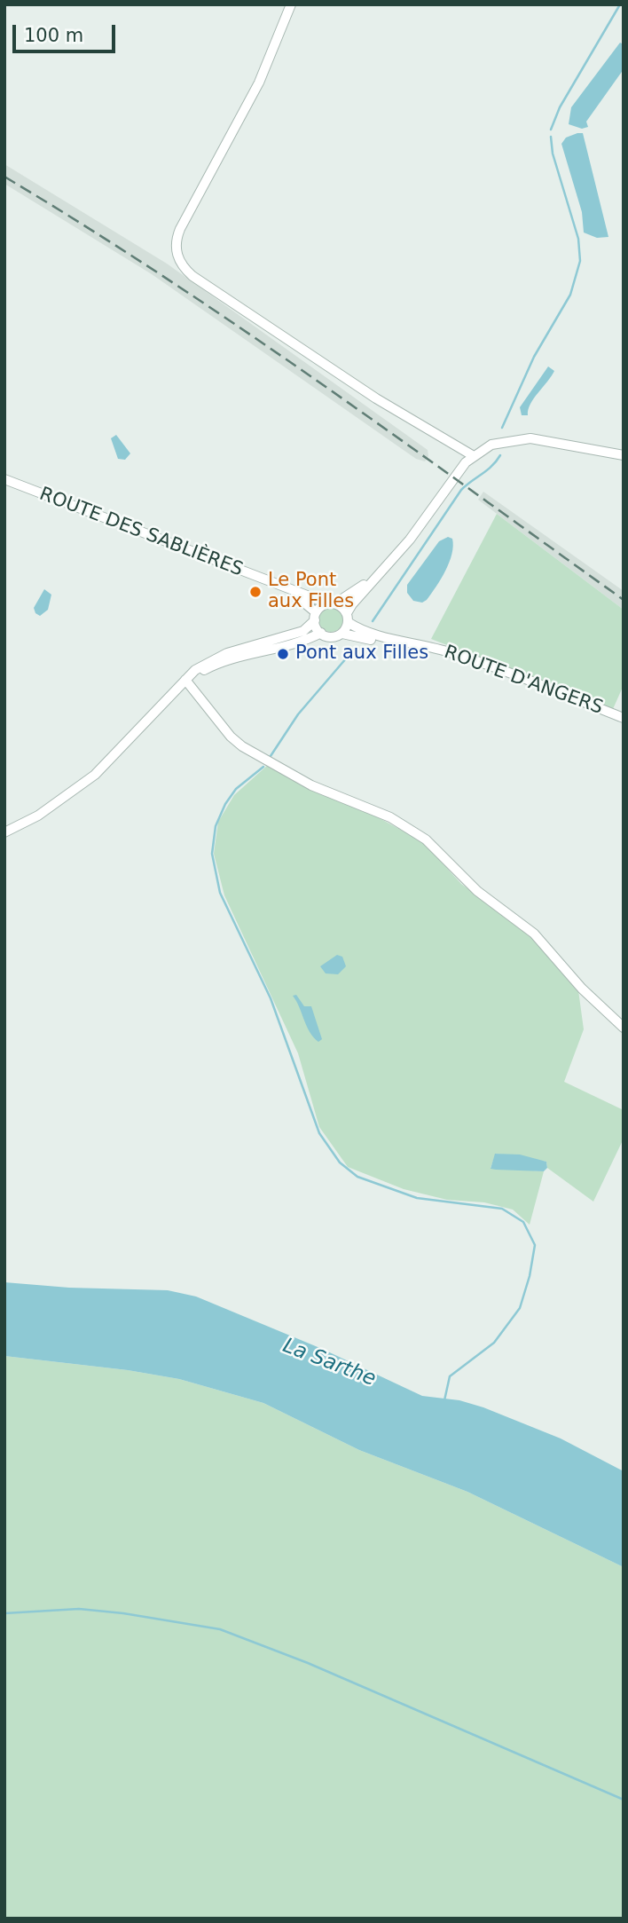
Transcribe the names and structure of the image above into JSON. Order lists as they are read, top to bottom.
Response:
{
  "streets": {
    "street": ["ROUTE DES SABLIÈRES", "ROUTE D'ANGERS"]
  },
  "crossings": [
    ["ROUTE DES SABLIÈRES", "ROUTE D'ANGERS"]
  ],
  "water": ["La Sarthe"],
  "places": ["Le Pont aux Filles", "Pont aux Filles"],
  "scale_bar": "100 m"
}
